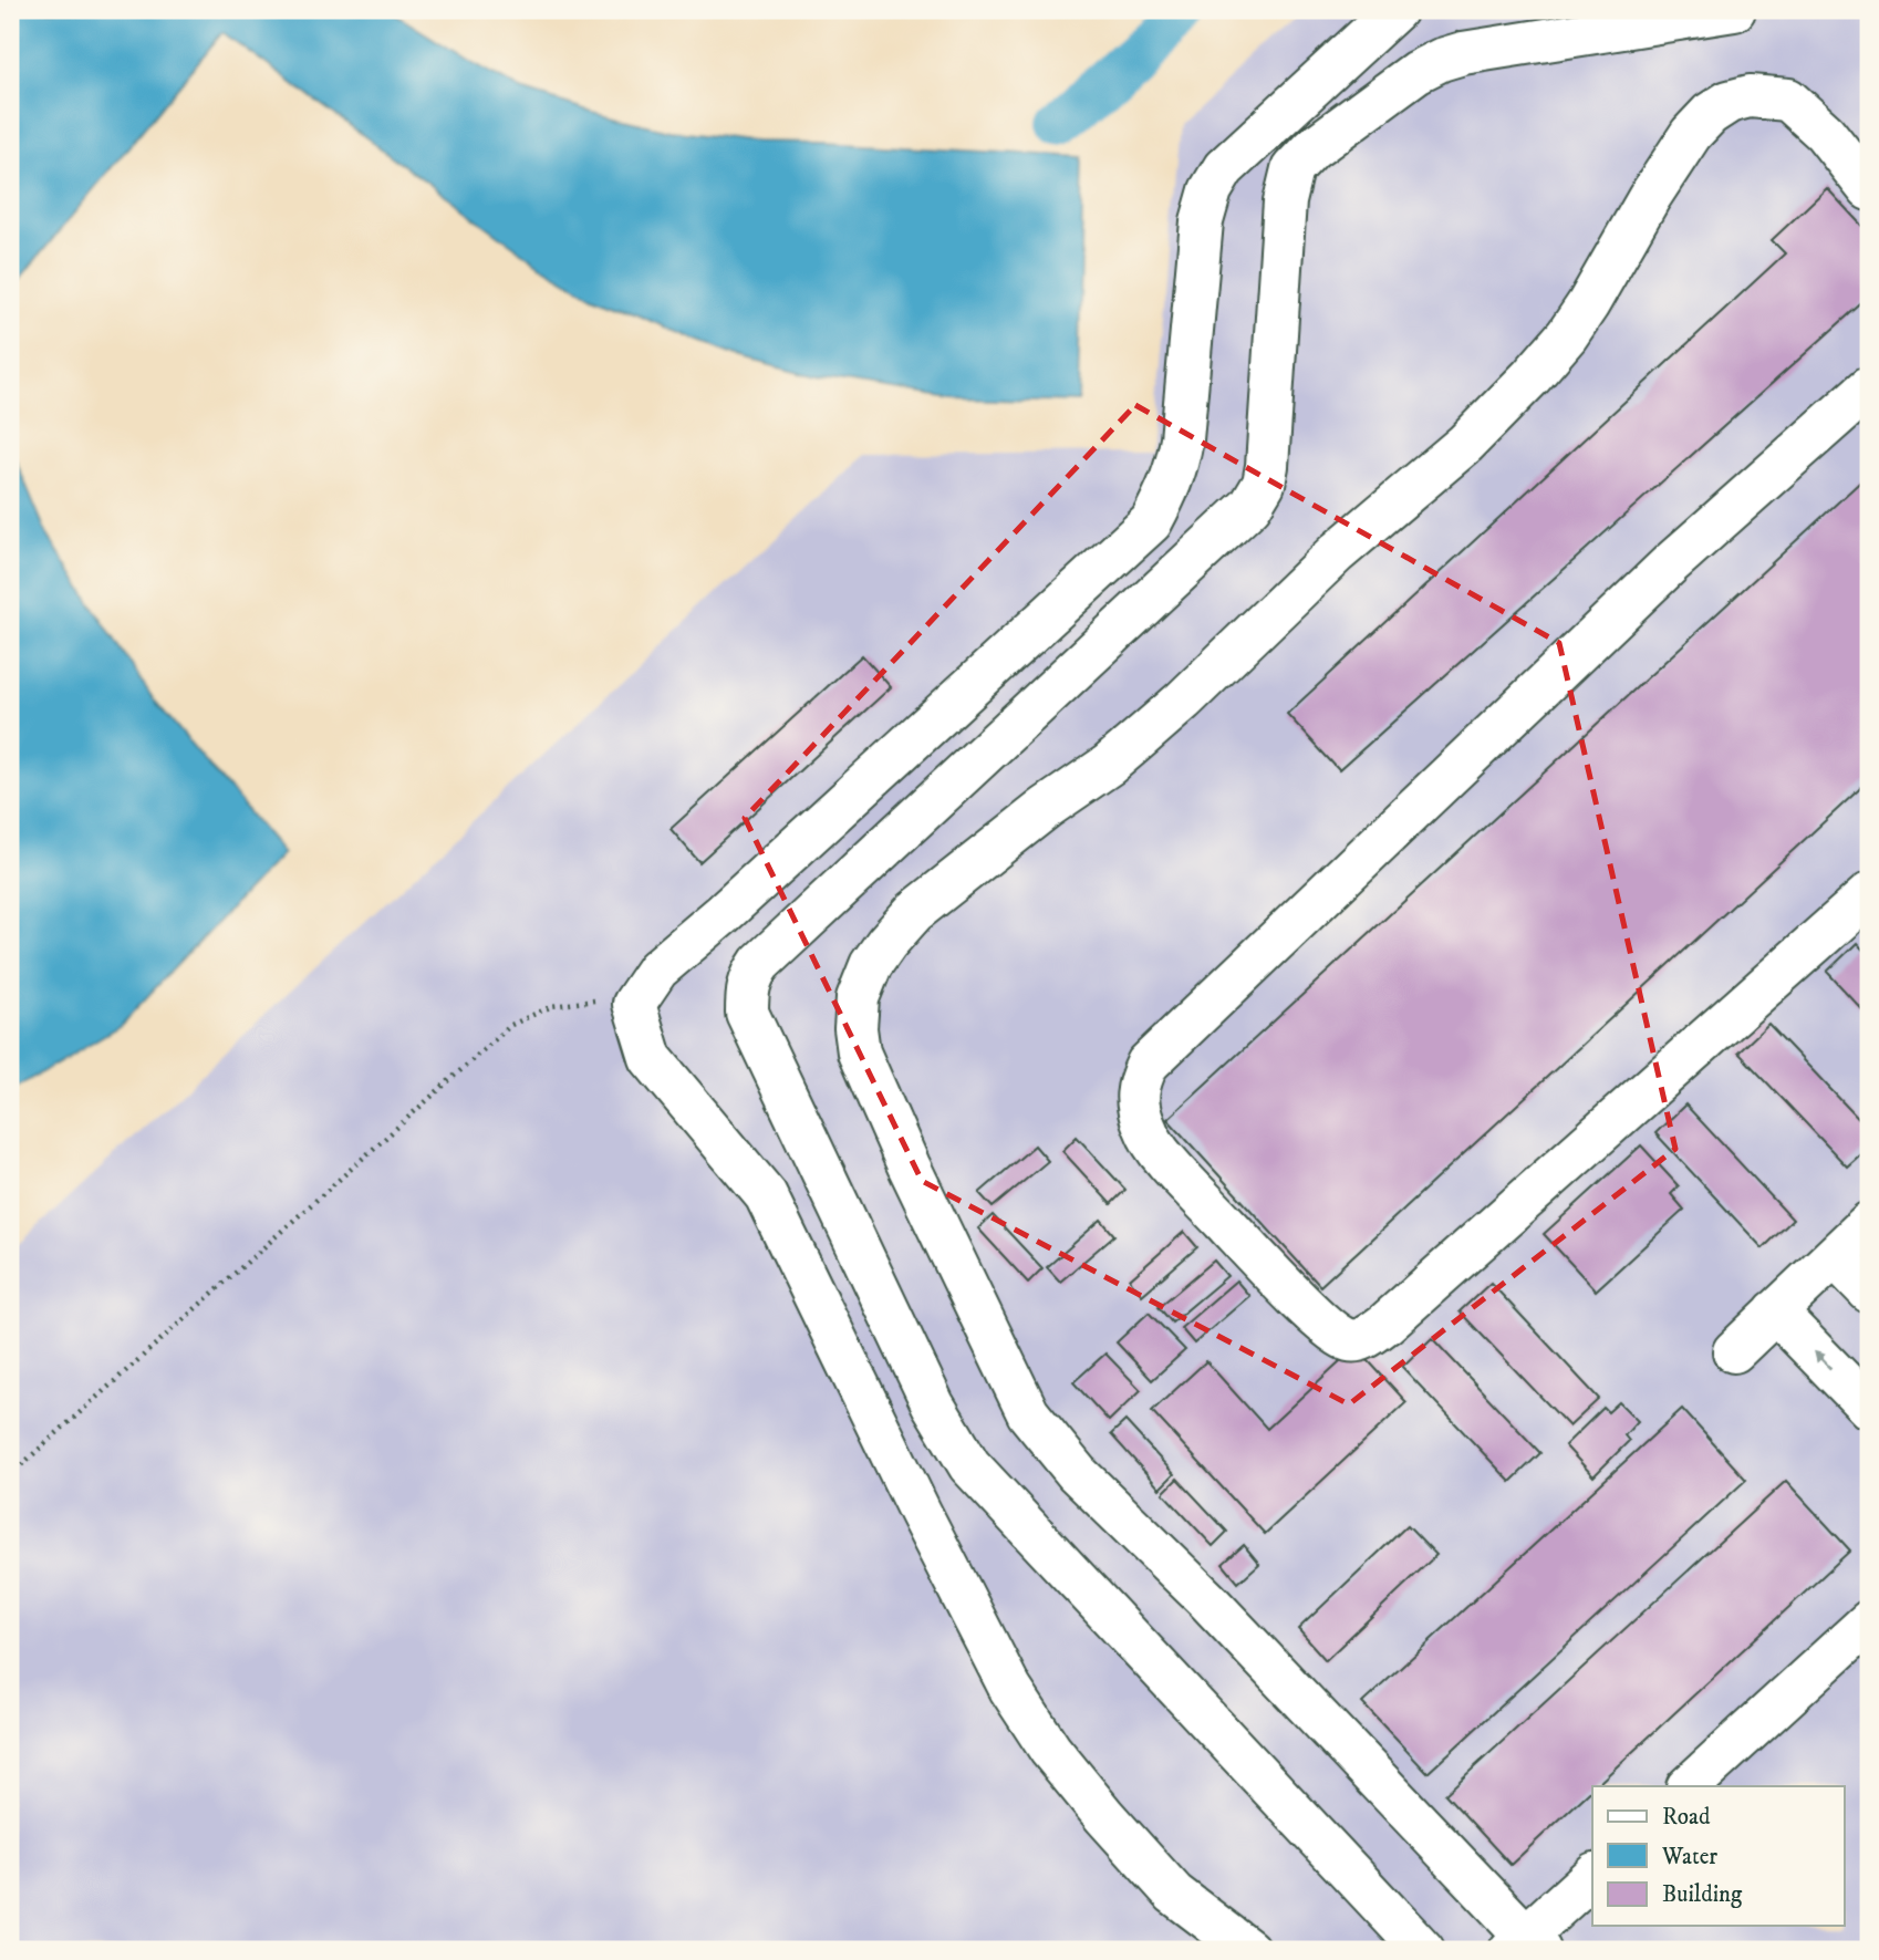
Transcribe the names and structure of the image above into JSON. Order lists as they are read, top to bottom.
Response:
{
  "legend": ["Road", "Water", "Building"]
}
